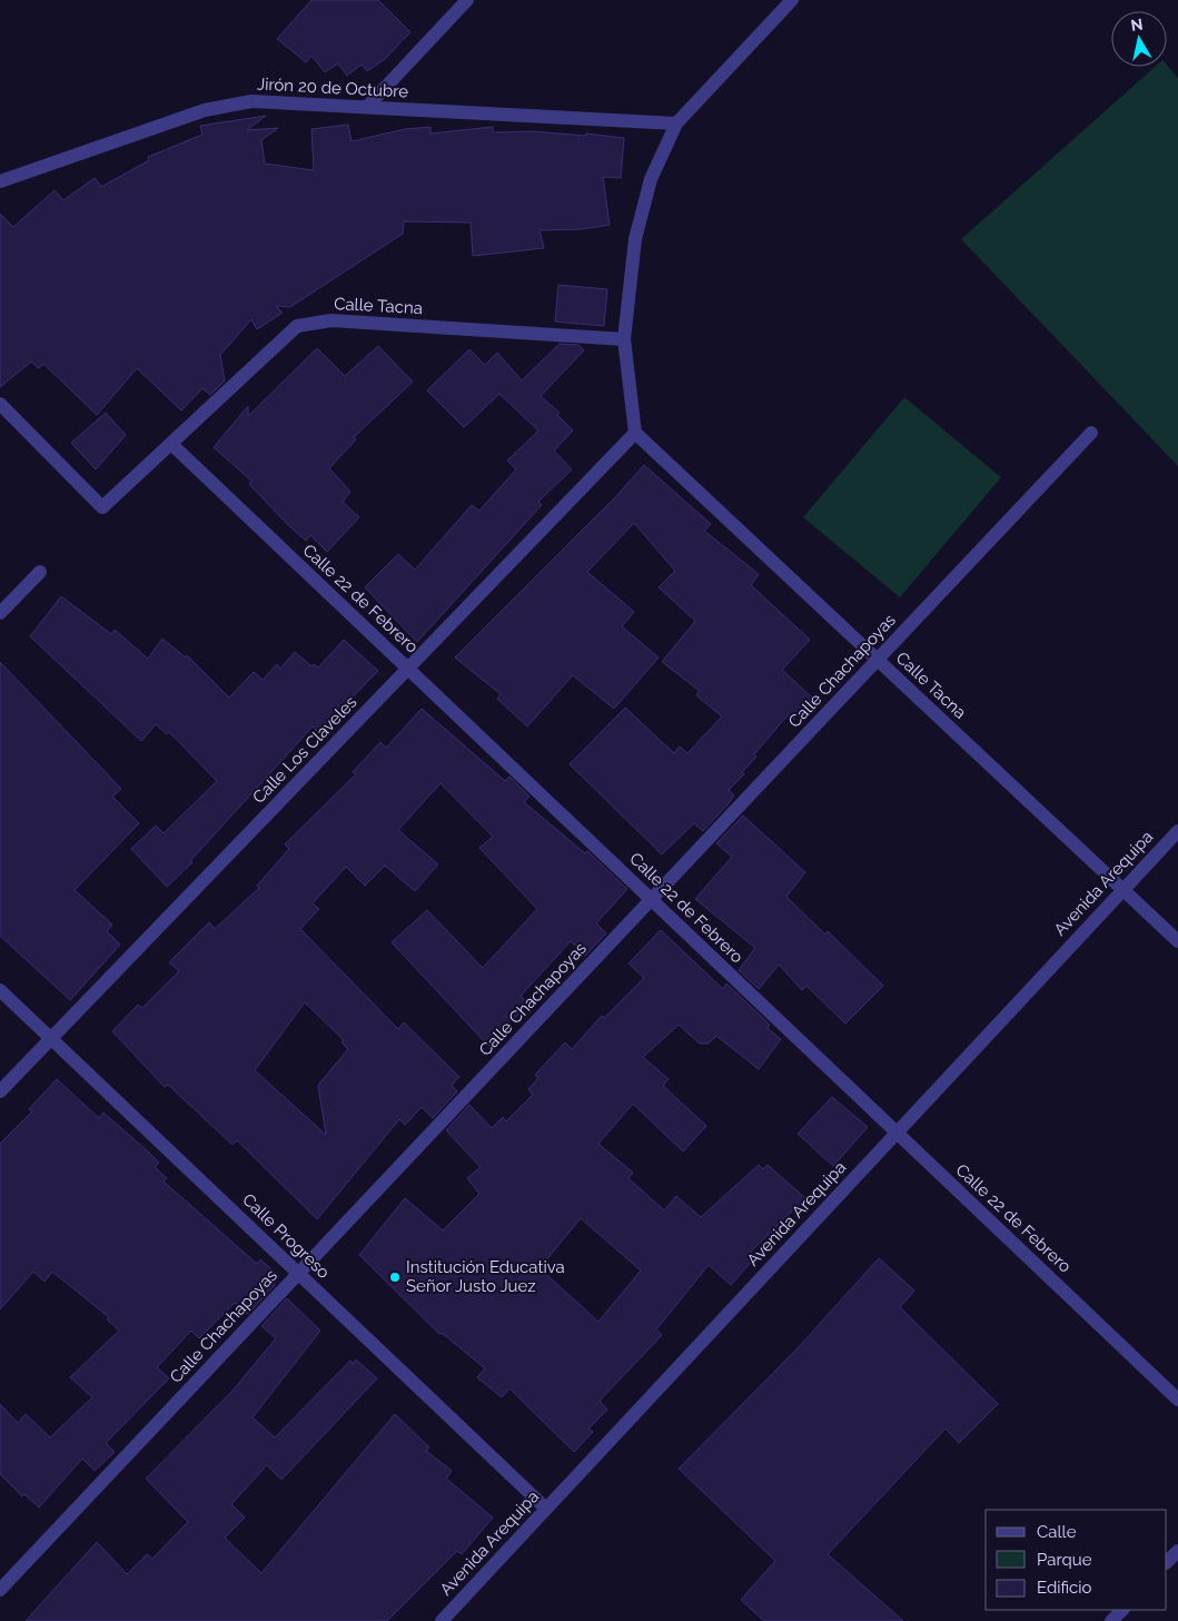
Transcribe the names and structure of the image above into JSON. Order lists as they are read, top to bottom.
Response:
{
  "streets": {
    "street": [
      "Jirón 20 de Octubre",
      "Calle Tacna",
      "Calle 22 de Febrero",
      "Calle Chachapoyas",
      "Calle Los Claveles",
      "Avenida Arequipa",
      "Calle Progreso"
    ]
  },
  "crossings": [
    ["Calle Tacna", "Calle 22 de Febrero"],
    ["Calle Tacna", "Calle Chachapoyas"],
    ["Calle Tacna", "Calle Los Claveles"],
    ["Calle Tacna", "Avenida Arequipa"],
    ["Calle 22 de Febrero", "Calle Chachapoyas"],
    ["Calle 22 de Febrero", "Calle Los Claveles"],
    ["Calle 22 de Febrero", "Avenida Arequipa"],
    ["Calle Chachapoyas", "Calle Progreso"],
    ["Calle Los Claveles", "Calle Progreso"],
    ["Avenida Arequipa", "Calle Progreso"]
  ],
  "places": ["Institución Educativa Señor Justo Juez"],
  "legend": ["Calle", "Parque", "Edificio"],
  "north": "top"
}
